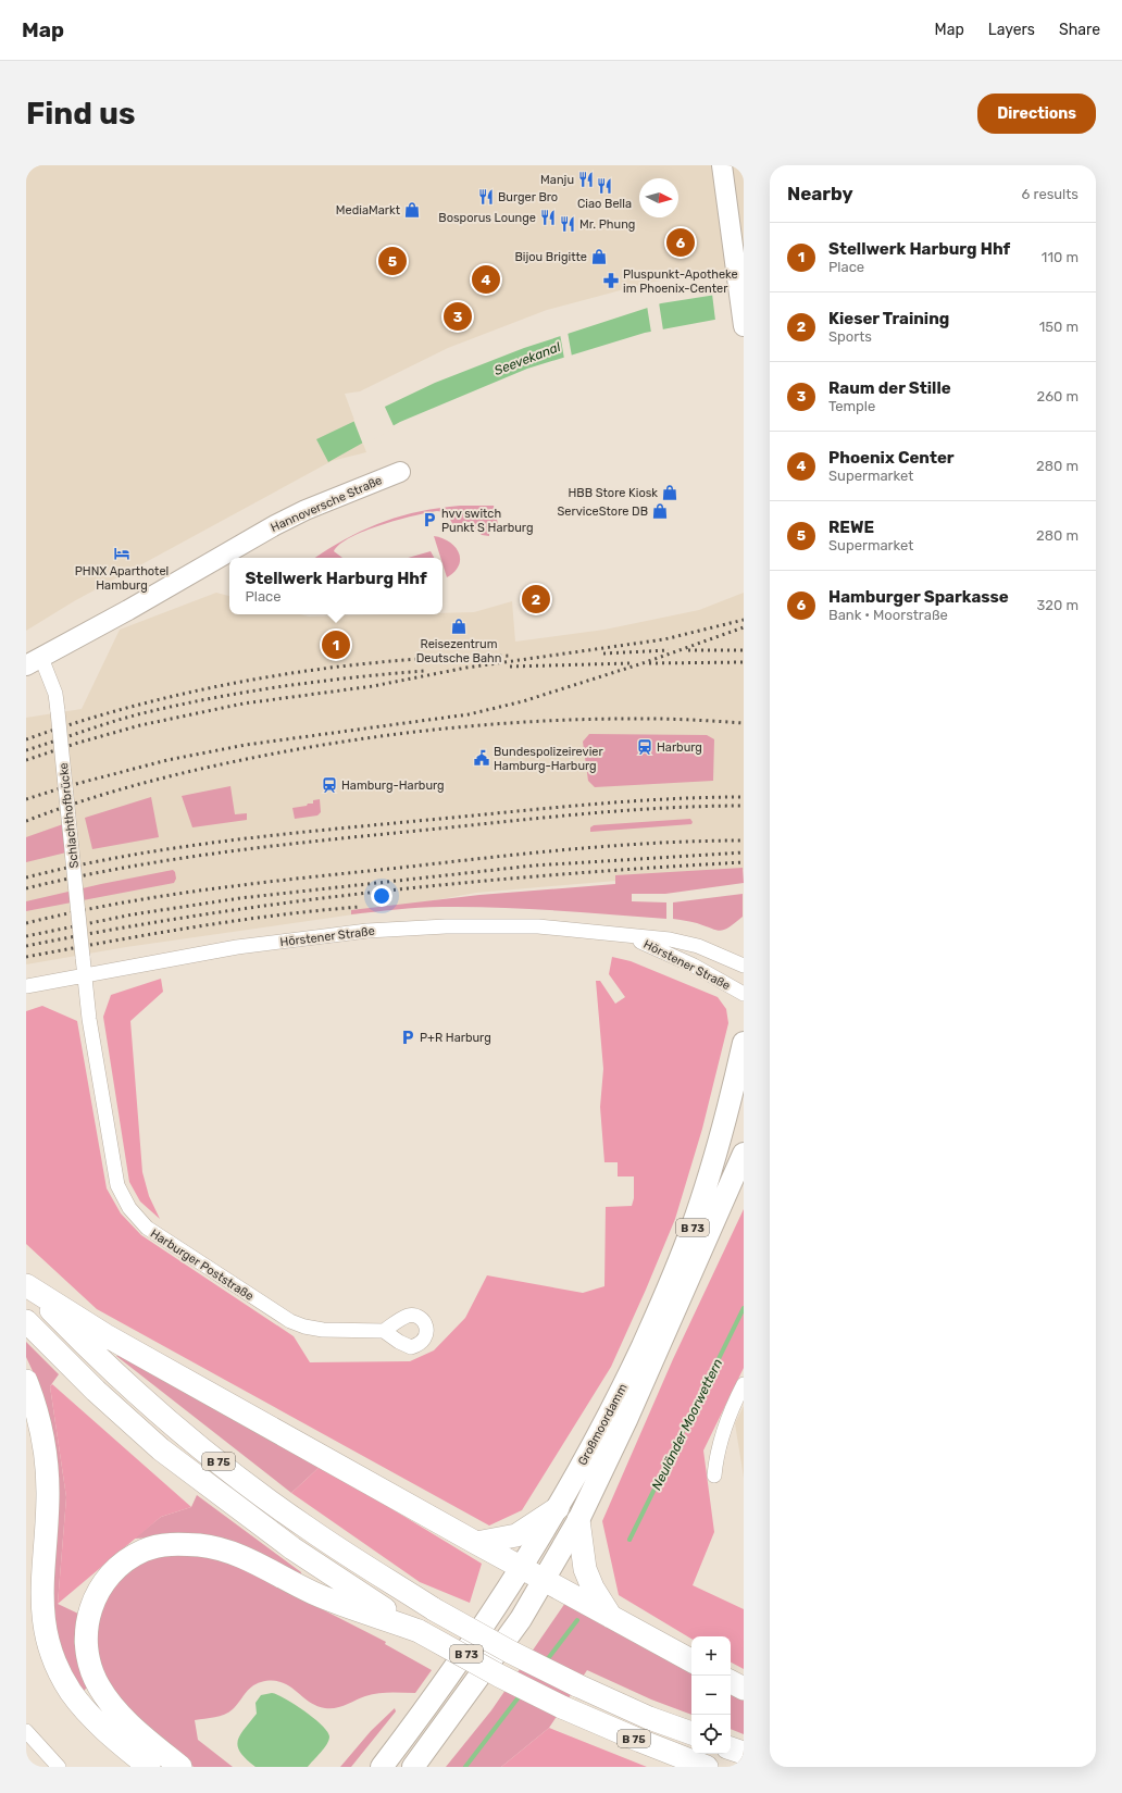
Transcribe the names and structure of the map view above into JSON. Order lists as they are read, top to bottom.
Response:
{
  "streets": {
    "highway": ["B 75"],
    "main road": ["Hannoversche Straße", "B 73", "Großmoordamm"],
    "street": ["Schlachthofbrücke", "Hörstener Straße", "Harburger Poststraße"]
  },
  "crossings": [
    ["Hannoversche Straße", "Schlachthofbrücke"],
    ["Schlachthofbrücke", "Hörstener Straße"],
    ["Schlachthofbrücke", "Harburger Poststraße"],
    ["Hörstener Straße", "Harburger Poststraße"],
    ["Großmoordamm", "B 75"]
  ],
  "water": ["Seevekanal", "Neuländer Moorwettern"],
  "places": {
    "restaurant": [
      "Manju",
      "Ciao Bella",
      "Burger Bro",
      "Bosporus Lounge",
      "Mr. Phung"
    ],
    "shop": [
      "MediaMarkt",
      "Bijou Brigitte",
      "HBB Store Kiosk",
      "ServiceStore DB",
      "Reisezentrum Deutsche Bahn"
    ],
    "pharmacy": ["Pluspunkt-Apotheke im Phoenix-Center"],
    "parking": ["hvv switch Punkt S Harburg", "P+R Harburg"],
    "hotel": ["PHNX Aparthotel Hamburg"],
    "station": ["Harburg", "Hamburg-Harburg"],
    "public building": ["Bundespolizeirevier Hamburg-Harburg"]
  },
  "north": "right",
  "page": {
    "header": "Map",
    "nav": ["Map", "Layers", "Share"],
    "buttons": "Directions",
    "title": "Find us",
    "heading": ["Nearby", "6 results"],
    "list": [
      {
        "mark": "1",
        "name": "Stellwerk Harburg Hhf",
        "note": "Place",
        "value": "110 m"
      },
      {
        "mark": "2",
        "name": "Kieser Training",
        "note": "Sports",
        "value": "150 m"
      },
      {
        "mark": "3",
        "name": "Raum der Stille",
        "note": "Temple",
        "value": "260 m"
      },
      {
        "mark": "4",
        "name": "Phoenix Center",
        "note": "Supermarket",
        "value": "280 m"
      },
      {
        "mark": "5",
        "name": "REWE",
        "note": "Supermarket",
        "value": "280 m"
      },
      {
        "mark": "6",
        "name": "Hamburger Sparkasse",
        "note": "Bank · Moorstraße",
        "value": "320 m"
      }
    ],
    "pins": [
      "6",
      "5",
      "4",
      "3",
      "2",
      "1"
    ],
    "popup": ["Stellwerk Harburg Hhf", "Place"],
    "map_buttons": ["+", "−"]
  }
}
